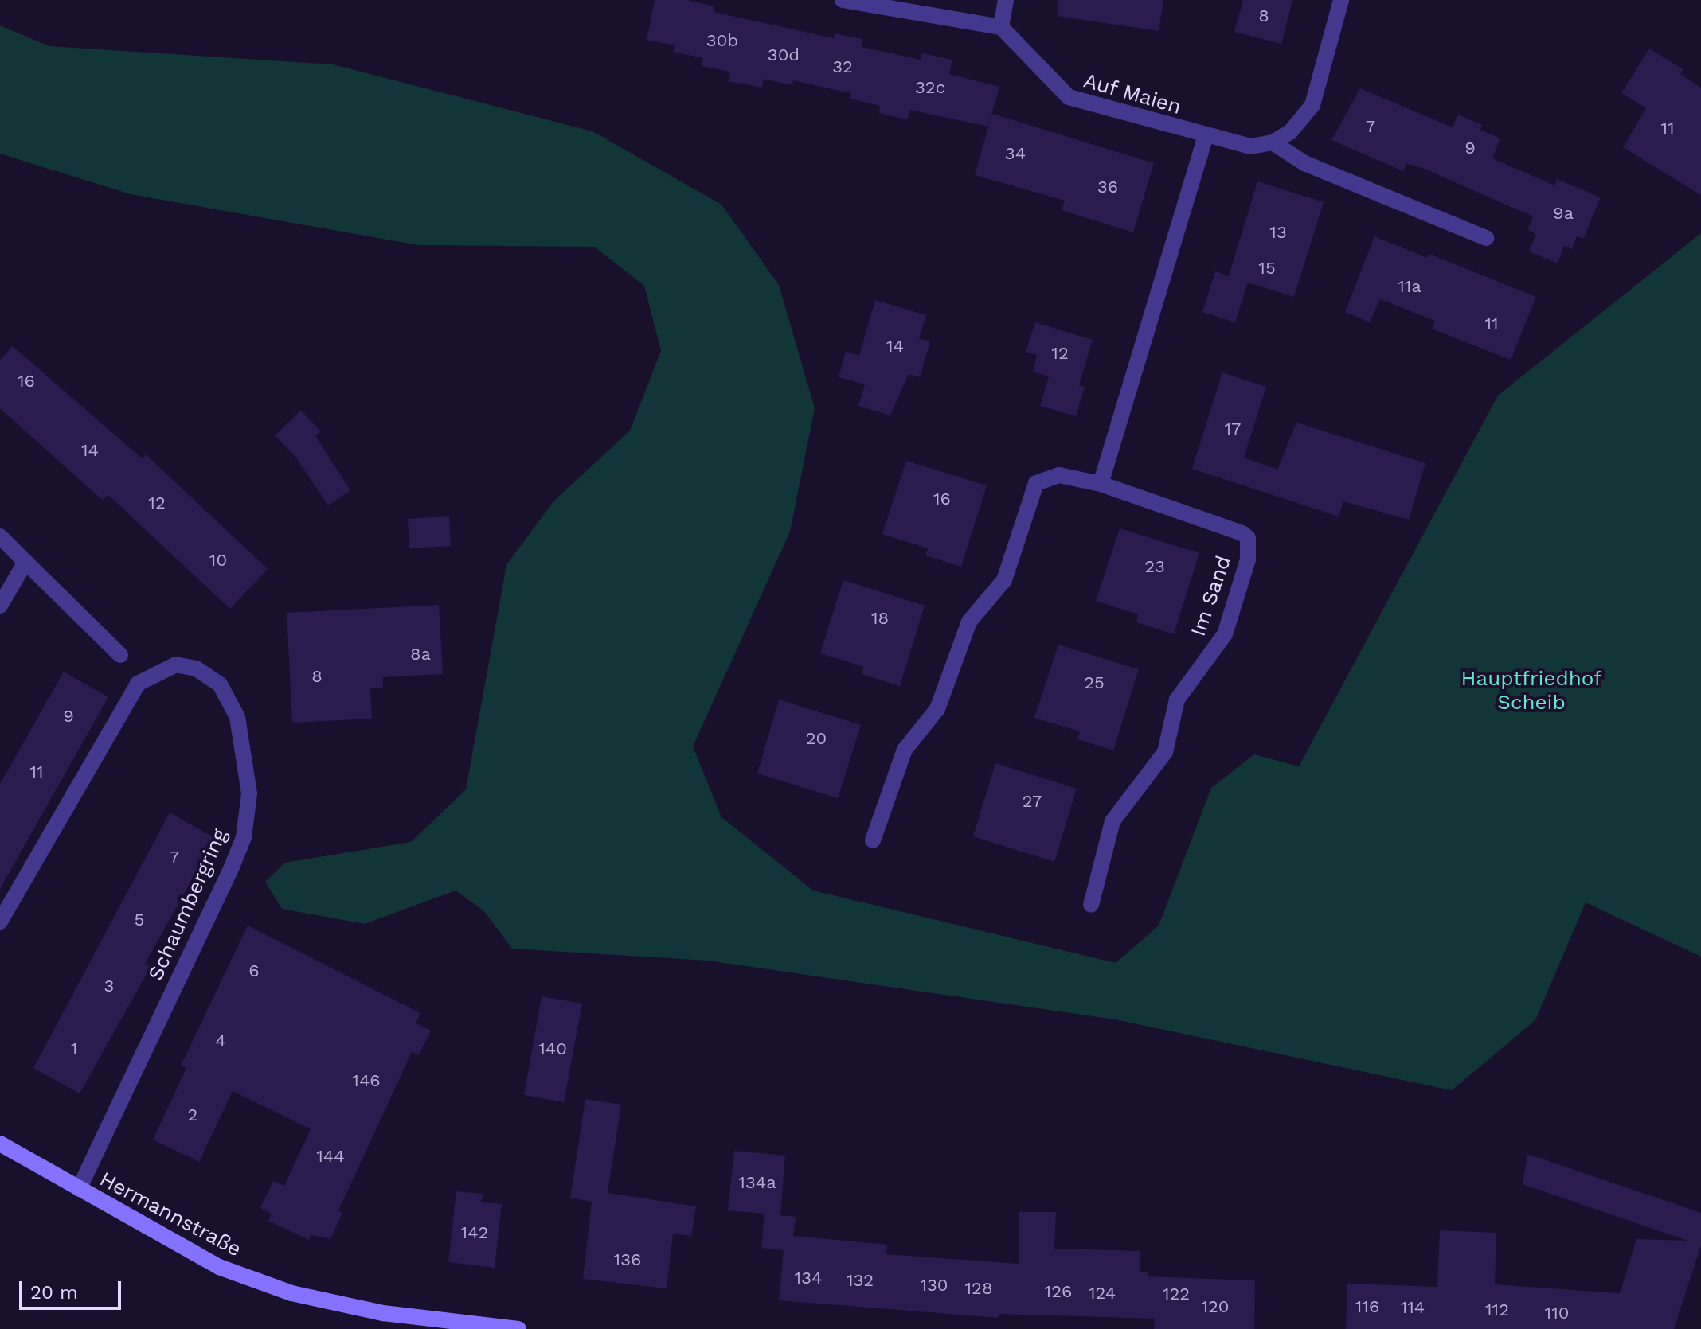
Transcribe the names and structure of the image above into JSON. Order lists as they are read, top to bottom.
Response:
{
  "streets": {
    "street": [
      "Auf Maien",
      "Im Sand",
      "Schaumbergring",
      "Hermannstraße"
    ]
  },
  "crossings": [
    ["Schaumbergring", "Hermannstraße"]
  ],
  "parks": ["Hauptfriedhof Scheib"],
  "house_numbers": [
    "8",
    "30b",
    "30d",
    "32",
    "32c",
    "7",
    "11",
    "9",
    "34",
    "36",
    "9a",
    "13",
    "15",
    "11a",
    "11",
    "14",
    "12",
    "16",
    "17",
    "14",
    "16",
    "12",
    "10",
    "23",
    "18",
    "8a",
    "8",
    "25",
    "9",
    "20",
    "11",
    "27",
    "7",
    "5",
    "6",
    "3",
    "4",
    "1",
    "140",
    "146",
    "2",
    "144",
    "134a",
    "142",
    "136",
    "134",
    "132",
    "130",
    "128",
    "126",
    "124",
    "122",
    "120",
    "116",
    "114",
    "112",
    "110"
  ],
  "scale_bar": "20 m"
}
